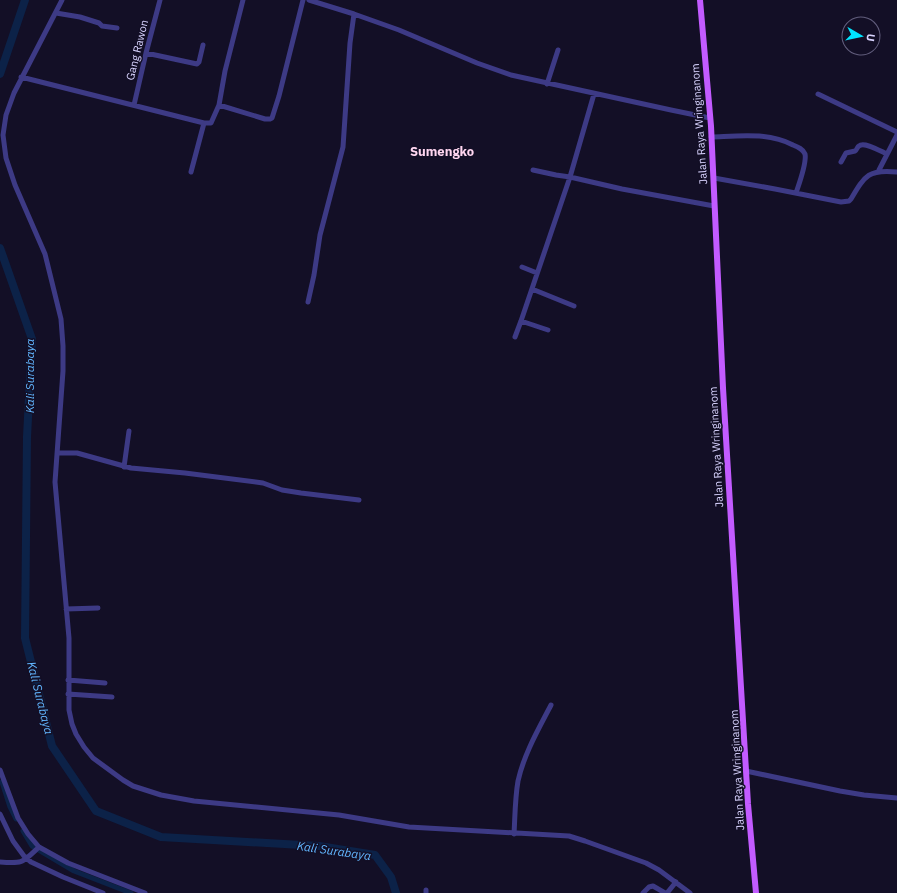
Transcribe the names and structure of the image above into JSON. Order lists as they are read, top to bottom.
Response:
{
  "streets": {
    "main road": ["Jalan Raya Wringinanom"],
    "street": ["Gang Rawon"]
  },
  "districts": ["Sumengko"],
  "water": ["Kali Surabaya"],
  "north": "right"
}
